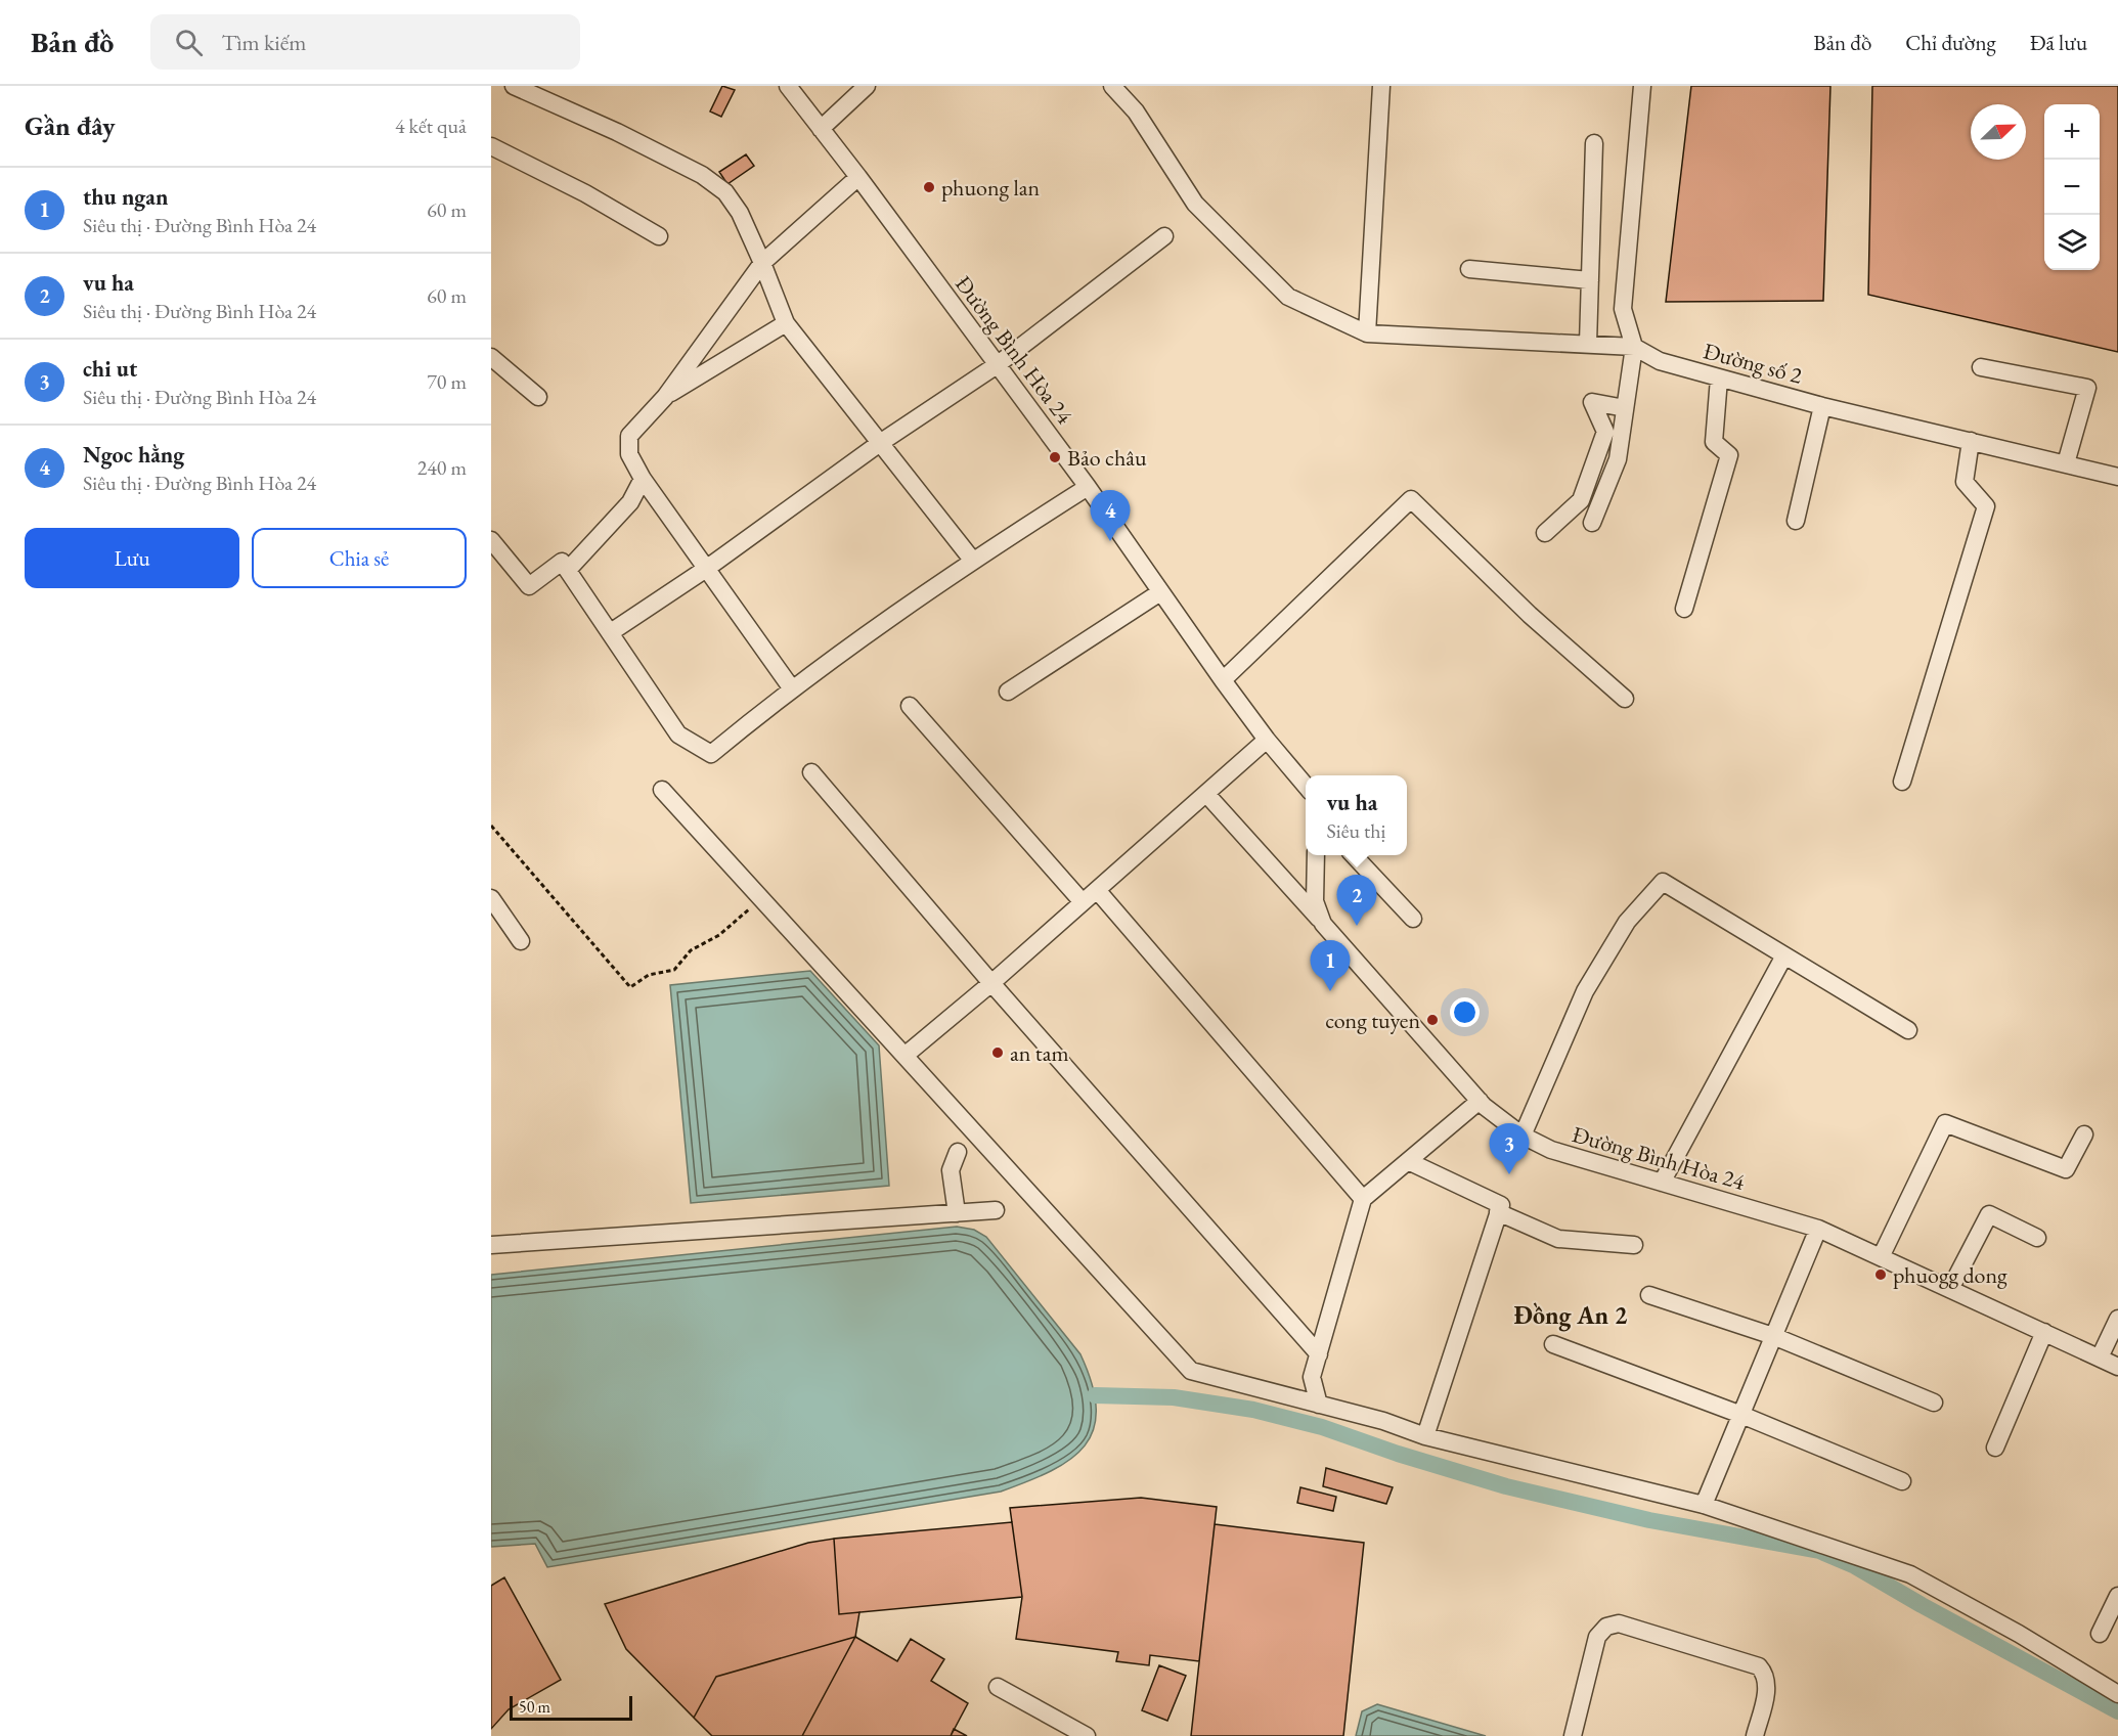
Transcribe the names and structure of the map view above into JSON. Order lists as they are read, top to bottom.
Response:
{
  "streets": {
    "street": ["Đường Bình Hòa 24", "Đường số 2"]
  },
  "districts": ["Đồng An 2"],
  "places": [
    "phuong lan",
    "Bảo châu",
    "cong tuyen",
    "an tam",
    "phuogg dong"
  ],
  "scale_bar": "50 m",
  "north": "top right",
  "page": {
    "header": "Bản đồ",
    "search": "Tìm kiếm",
    "nav": ["Bản đồ", "Chỉ đường", "Đã lưu"],
    "heading": ["Gần đây", "4 kết quả"],
    "map_buttons": ["+", "−"],
    "list": [
      {
        "mark": "1",
        "name": "thu ngan",
        "note": "Siêu thị · Đường Bình Hòa 24",
        "value": "60 m"
      },
      {
        "mark": "2",
        "name": "vu ha",
        "note": "Siêu thị · Đường Bình Hòa 24",
        "value": "60 m"
      },
      {
        "mark": "3",
        "name": "chi ut",
        "note": "Siêu thị · Đường Bình Hòa 24",
        "value": "70 m"
      },
      {
        "mark": "4",
        "name": "Ngoc hằng",
        "note": "Siêu thị · Đường Bình Hòa 24",
        "value": "240 m"
      }
    ],
    "pins": [
      "4",
      "2",
      "1",
      "3"
    ],
    "buttons": ["Lưu", "Chia sẻ"],
    "popup": ["vu ha", "Siêu thị"],
    "scale": "50 m"
  }
}
